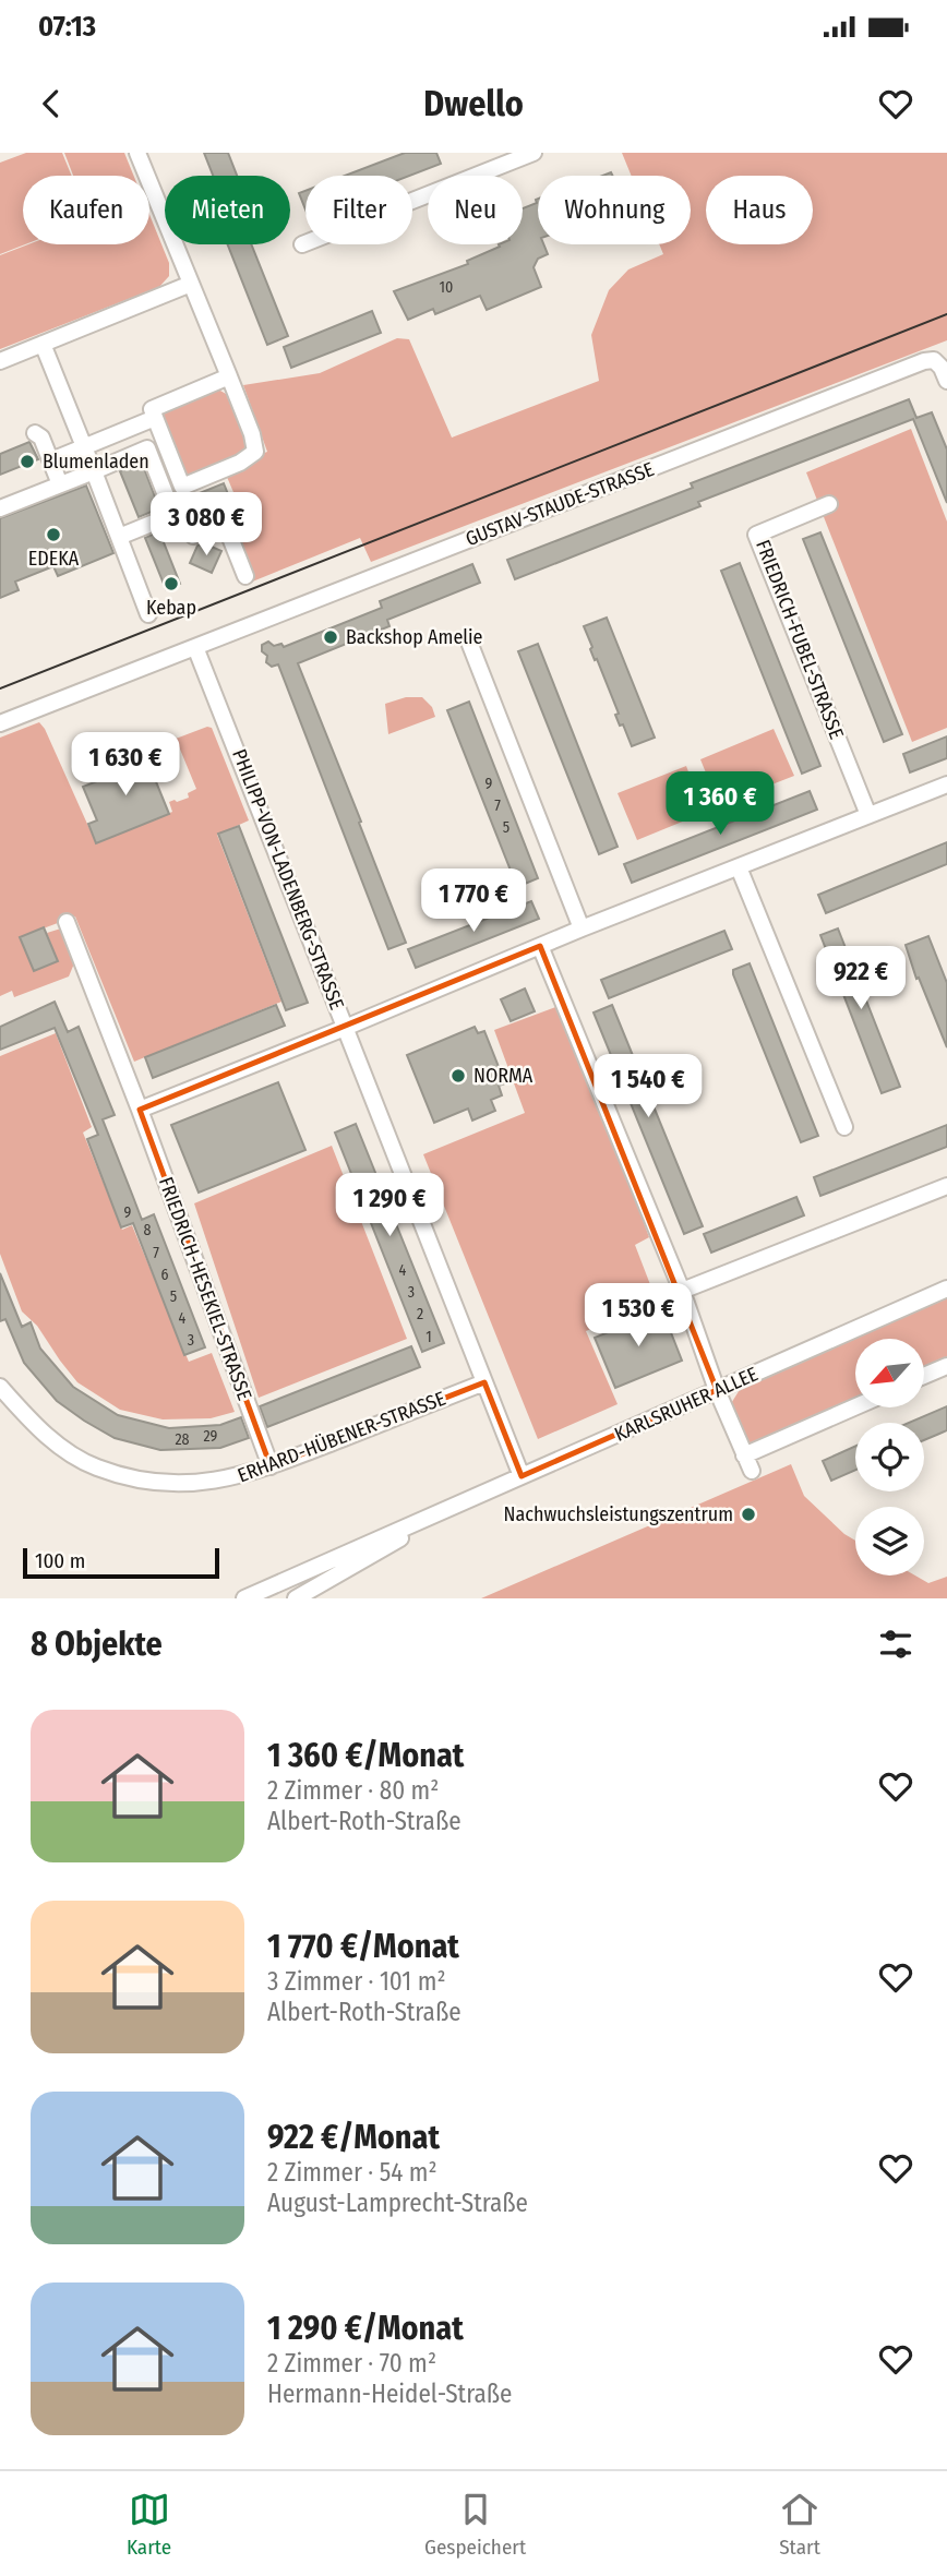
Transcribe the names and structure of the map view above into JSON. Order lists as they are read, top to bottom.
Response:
{
  "streets": {
    "street": [
      "GUSTAV-STAUDE-STRASSE",
      "FRIEDRICH-FUBEL-STRASSE",
      "PHILIPP-VON-LADENBERG-STRASSE",
      "FRIEDRICH-HESEKIEL-STRASSE",
      "KARLSRUHER ALLEE",
      "ERHARD-HÜBENER-STRASSE"
    ]
  },
  "crossings": [
    ["GUSTAV-STAUDE-STRASSE", "PHILIPP-VON-LADENBERG-STRASSE"],
    ["PHILIPP-VON-LADENBERG-STRASSE", "KARLSRUHER ALLEE"],
    ["PHILIPP-VON-LADENBERG-STRASSE", "ERHARD-HÜBENER-STRASSE"],
    ["FRIEDRICH-HESEKIEL-STRASSE", "ERHARD-HÜBENER-STRASSE"]
  ],
  "places": [
    "Blumenladen",
    "EDEKA",
    "Kebap",
    "Backshop Amelie",
    "NORMA",
    "Nachwuchsleistungszentrum"
  ],
  "house_numbers": [
    "10",
    "9",
    "7",
    "5",
    "9",
    "8",
    "7",
    "4",
    "6",
    "3",
    "5",
    "2",
    "4",
    "1",
    "3",
    "29",
    "28"
  ],
  "scale_bar": "100 m",
  "north": "bottom left",
  "page": {
    "status": "07:13",
    "header": "Dwello",
    "chip": [
      "Kaufen",
      "Mieten",
      "Filter",
      "Neu",
      "Wohnung",
      "Haus"
    ],
    "price": [
      "3 080 €",
      "1 630 €",
      "1 360 €",
      "1 770 €",
      "922 €",
      "1 540 €",
      "1 290 €",
      "1 530 €"
    ],
    "scale": "100 m",
    "heading": "8 Objekte",
    "list": [
      {
        "name": "1 360 €/Monat",
        "note": "2 Zimmer · 80 m² · Albert-Roth-Straße"
      },
      {
        "name": "1 770 €/Monat",
        "note": "3 Zimmer · 101 m² · Albert-Roth-Straße"
      },
      {
        "name": "922 €/Monat",
        "note": "2 Zimmer · 54 m² · August-Lamprecht-Straße"
      },
      {
        "name": "1 290 €/Monat",
        "note": "2 Zimmer · 70 m² · Hermann-Heidel-Straße"
      }
    ],
    "tabs": ["Karte", "Gespeichert", "Start"]
  }
}
